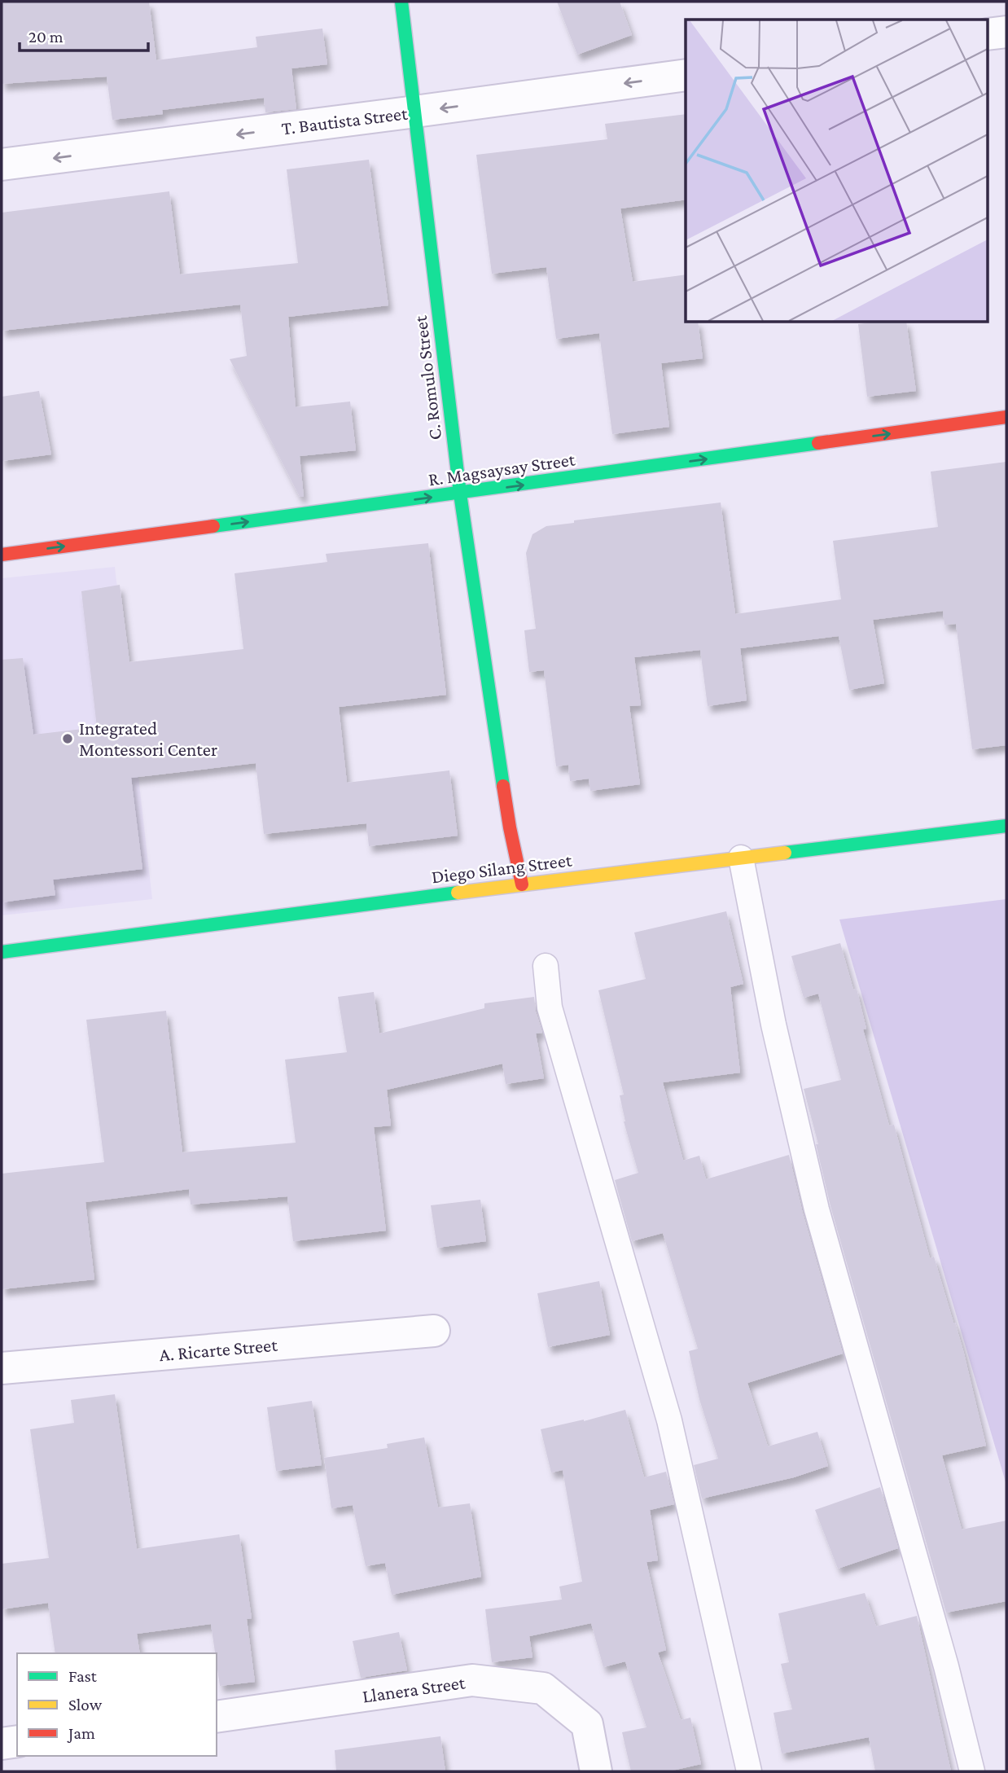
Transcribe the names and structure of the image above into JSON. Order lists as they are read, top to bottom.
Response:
{
  "streets": {
    "street": [
      "T. Bautista Street",
      "C. Romulo Street",
      "R. Magsaysay Street",
      "Diego Silang Street",
      "A. Ricarte Street",
      "Llanera Street"
    ]
  },
  "crossings": [
    ["T. Bautista Street", "C. Romulo Street"],
    ["C. Romulo Street", "R. Magsaysay Street"],
    ["C. Romulo Street", "Diego Silang Street"]
  ],
  "one_way": ["T. Bautista Street", "R. Magsaysay Street"],
  "places": ["Integrated Montessori Center"],
  "legend": ["Fast", "Slow", "Jam"],
  "scale_bar": "20 m"
}
